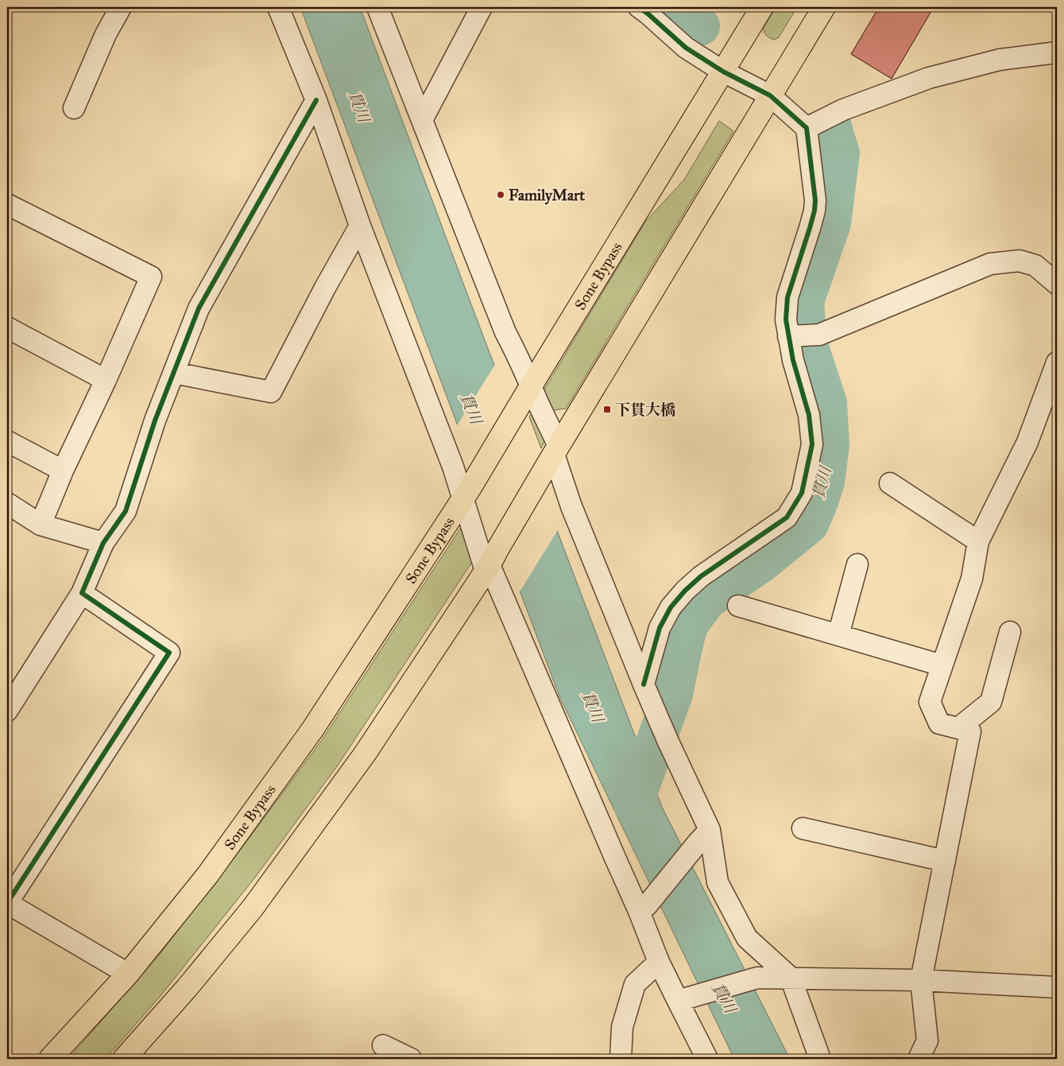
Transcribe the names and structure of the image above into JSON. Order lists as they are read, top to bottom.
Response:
{
  "streets": {
    "highway": ["Sone Bypass"]
  },
  "water": ["貫川"],
  "places": {
    "other": ["FamilyMart"],
    "transit": ["下貫大橋"]
  }
}
